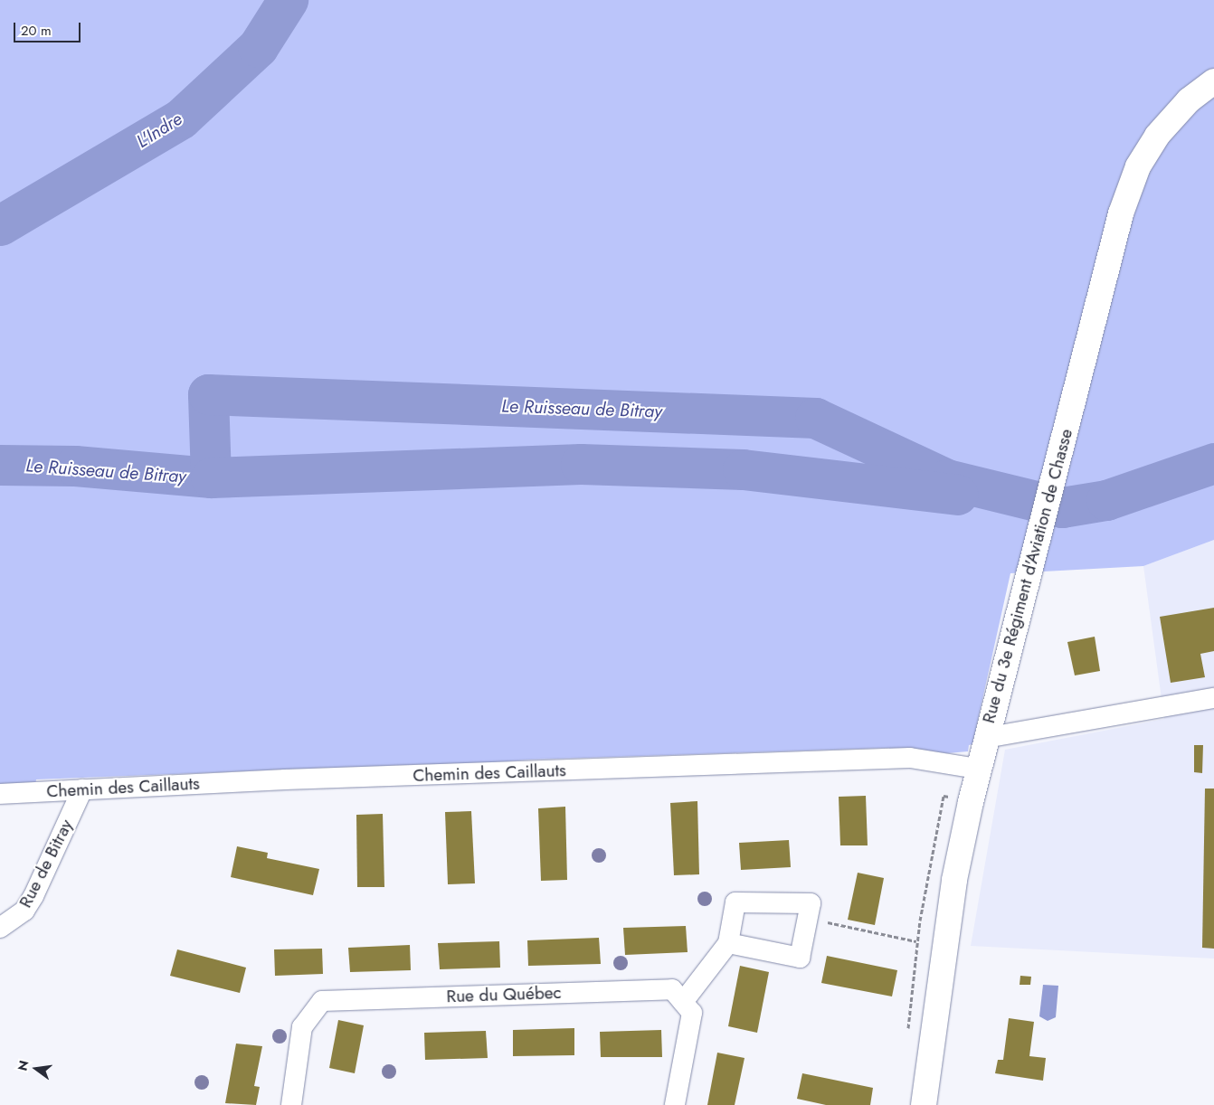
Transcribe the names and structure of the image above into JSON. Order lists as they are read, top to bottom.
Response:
{
  "streets": {
    "main road": ["Rue du 3e Régiment d'Aviation de Chasse"],
    "street": ["Chemin des Caillauts", "Rue de Bitray", "Rue du Québec"]
  },
  "crossings": [
    ["Rue du 3e Régiment d'Aviation de Chasse", "Chemin des Caillauts"],
    ["Chemin des Caillauts", "Rue de Bitray"]
  ],
  "water": ["L'Indre", "Le Ruisseau de Bitray"],
  "scale_bar": "20 m",
  "north": "left"
}
